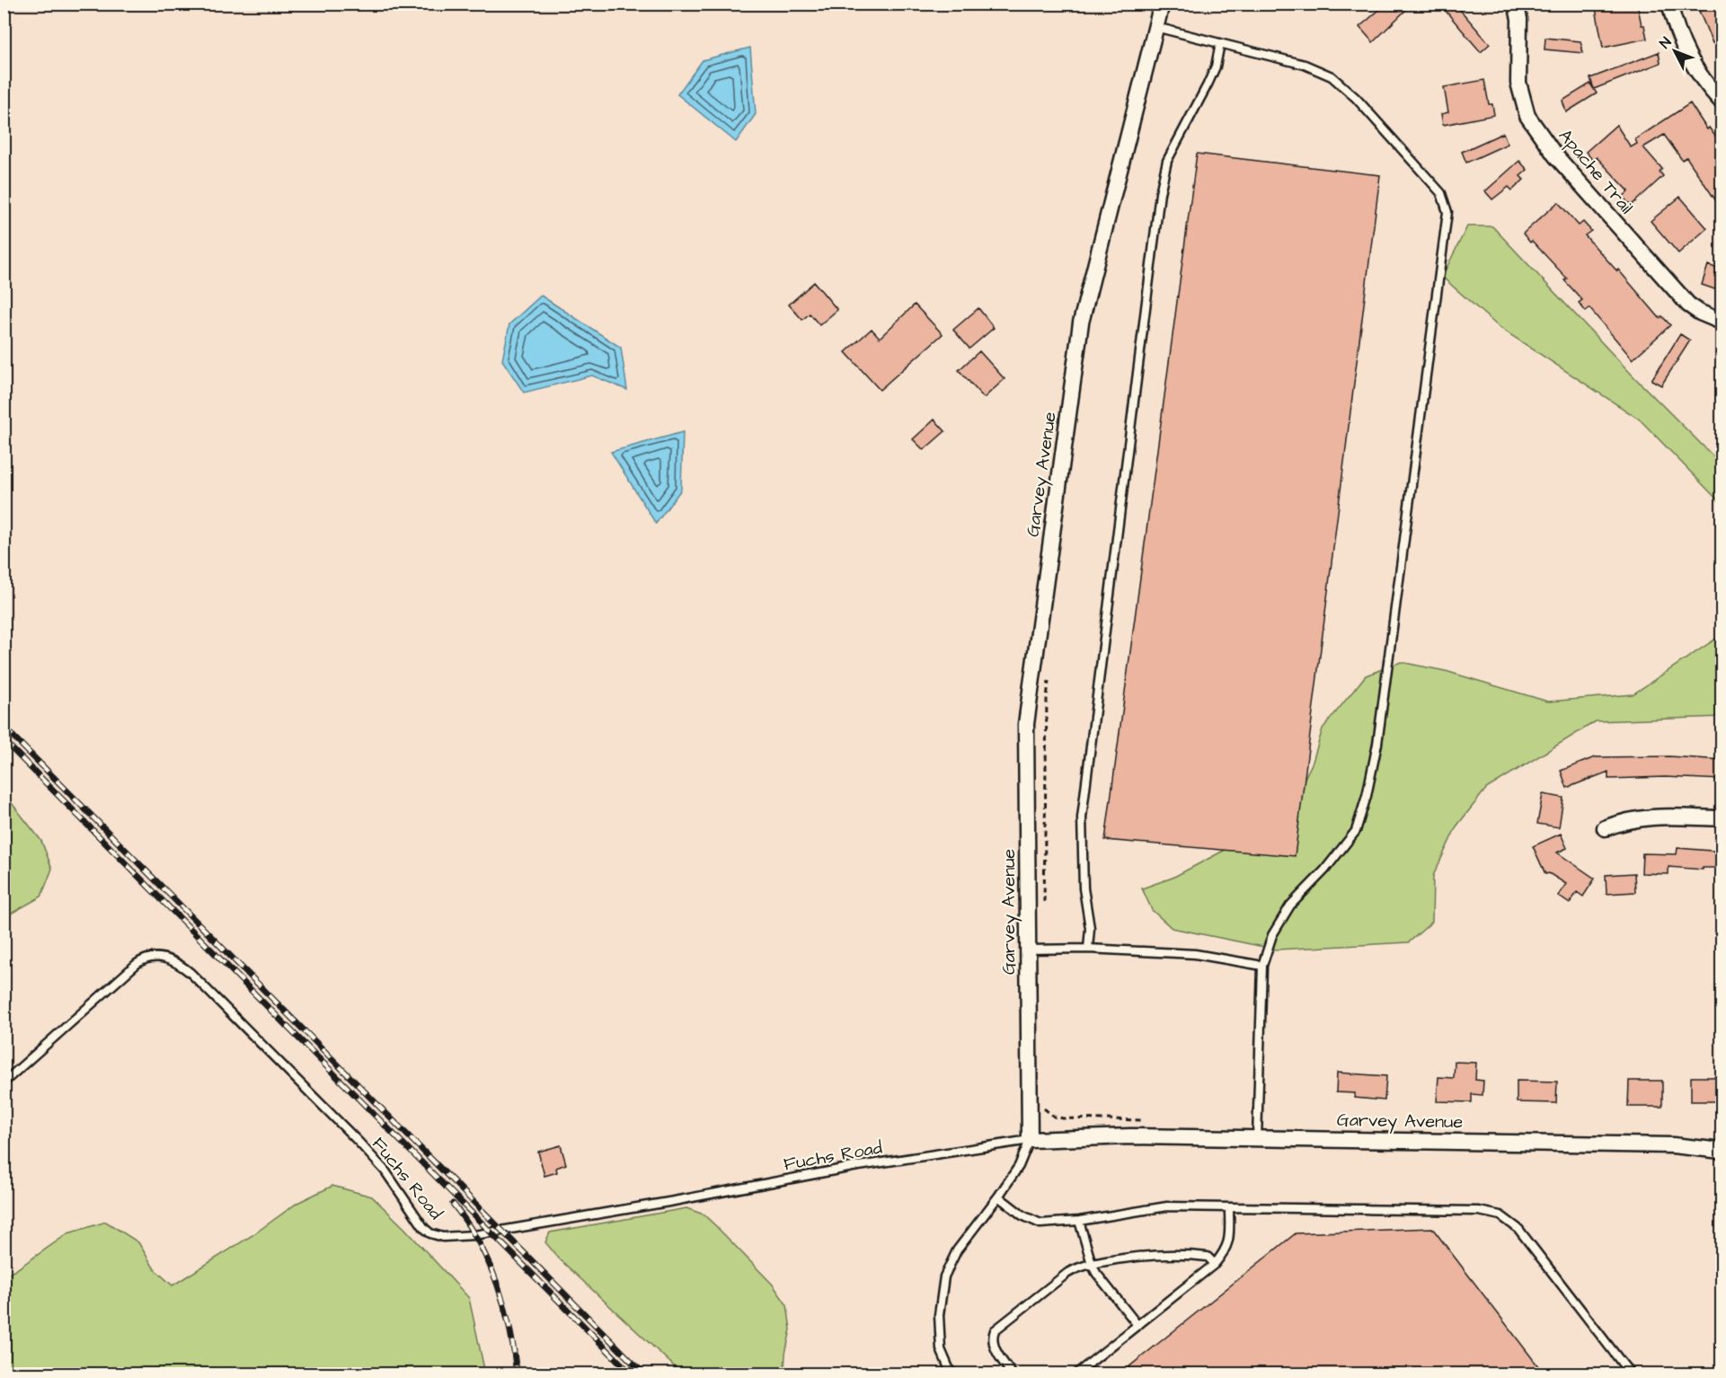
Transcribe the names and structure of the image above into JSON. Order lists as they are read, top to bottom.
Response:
{
  "streets": {
    "street": ["Apache Trail", "Garvey Avenue"],
    "lane": ["Fuchs Road"]
  },
  "crossings": [
    ["Garvey Avenue", "Fuchs Road"]
  ],
  "north": "top left"
}
